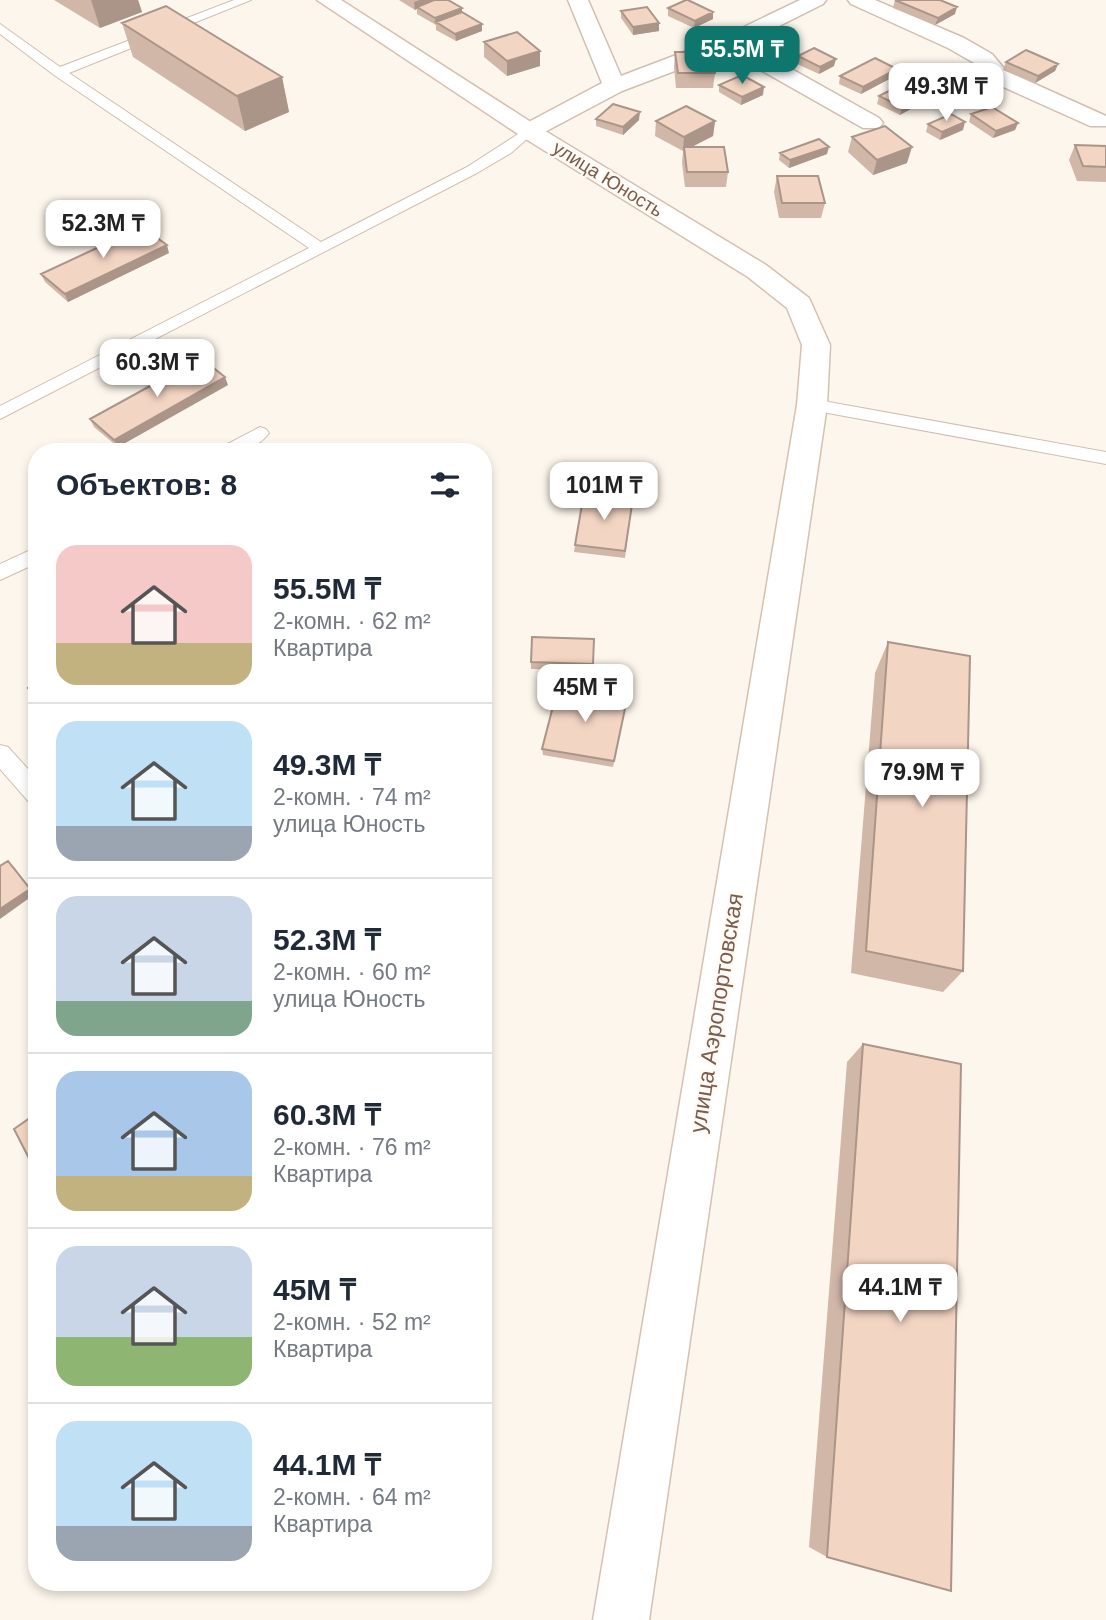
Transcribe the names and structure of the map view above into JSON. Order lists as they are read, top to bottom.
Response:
{
  "streets": {
    "street": ["улица Юность", "улица Аэропортовская"]
  },
  "crossings": [
    ["улица Юность", "улица Аэропортовская"]
  ],
  "page": {
    "price": [
      "55.5M ₸",
      "49.3M ₸",
      "52.3M ₸",
      "60.3M ₸",
      "101M ₸",
      "45M ₸",
      "79.9M ₸",
      "44.1M ₸"
    ],
    "heading": "Объектов: 8",
    "list": [
      {
        "name": "55.5M ₸",
        "note": "2-комн. · 62 m² · Квартира"
      },
      {
        "name": "49.3M ₸",
        "note": "2-комн. · 74 m² · улица Юность"
      },
      {
        "name": "52.3M ₸",
        "note": "2-комн. · 60 m² · улица Юность"
      },
      {
        "name": "60.3M ₸",
        "note": "2-комн. · 76 m² · Квартира"
      },
      {
        "name": "45M ₸",
        "note": "2-комн. · 52 m² · Квартира"
      },
      {
        "name": "44.1M ₸",
        "note": "2-комн. · 64 m² · Квартира"
      }
    ]
  }
}
